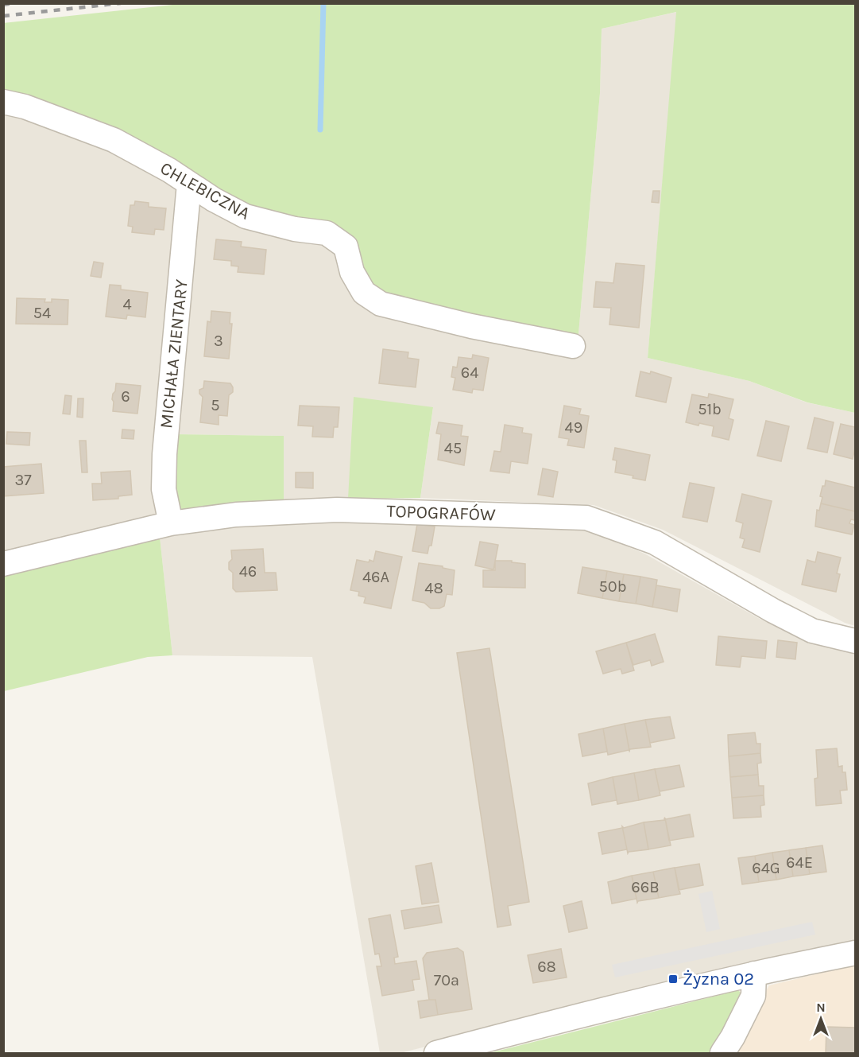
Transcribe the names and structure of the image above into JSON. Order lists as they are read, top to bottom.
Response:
{
  "streets": {
    "street": ["CHLEBICZNA", "MICHAŁA ZIENTARY", "TOPOGRAFÓW"]
  },
  "crossings": [
    ["CHLEBICZNA", "MICHAŁA ZIENTARY"],
    ["MICHAŁA ZIENTARY", "TOPOGRAFÓW"]
  ],
  "places": {
    "transit": ["Żyzna 02"]
  },
  "house_numbers": [
    "4",
    "54",
    "3",
    "64",
    "6",
    "5",
    "51b",
    "49",
    "45",
    "37",
    "46",
    "46A",
    "50b",
    "48",
    "64E",
    "64G",
    "66B",
    "68",
    "70a"
  ],
  "north": "top"
}
